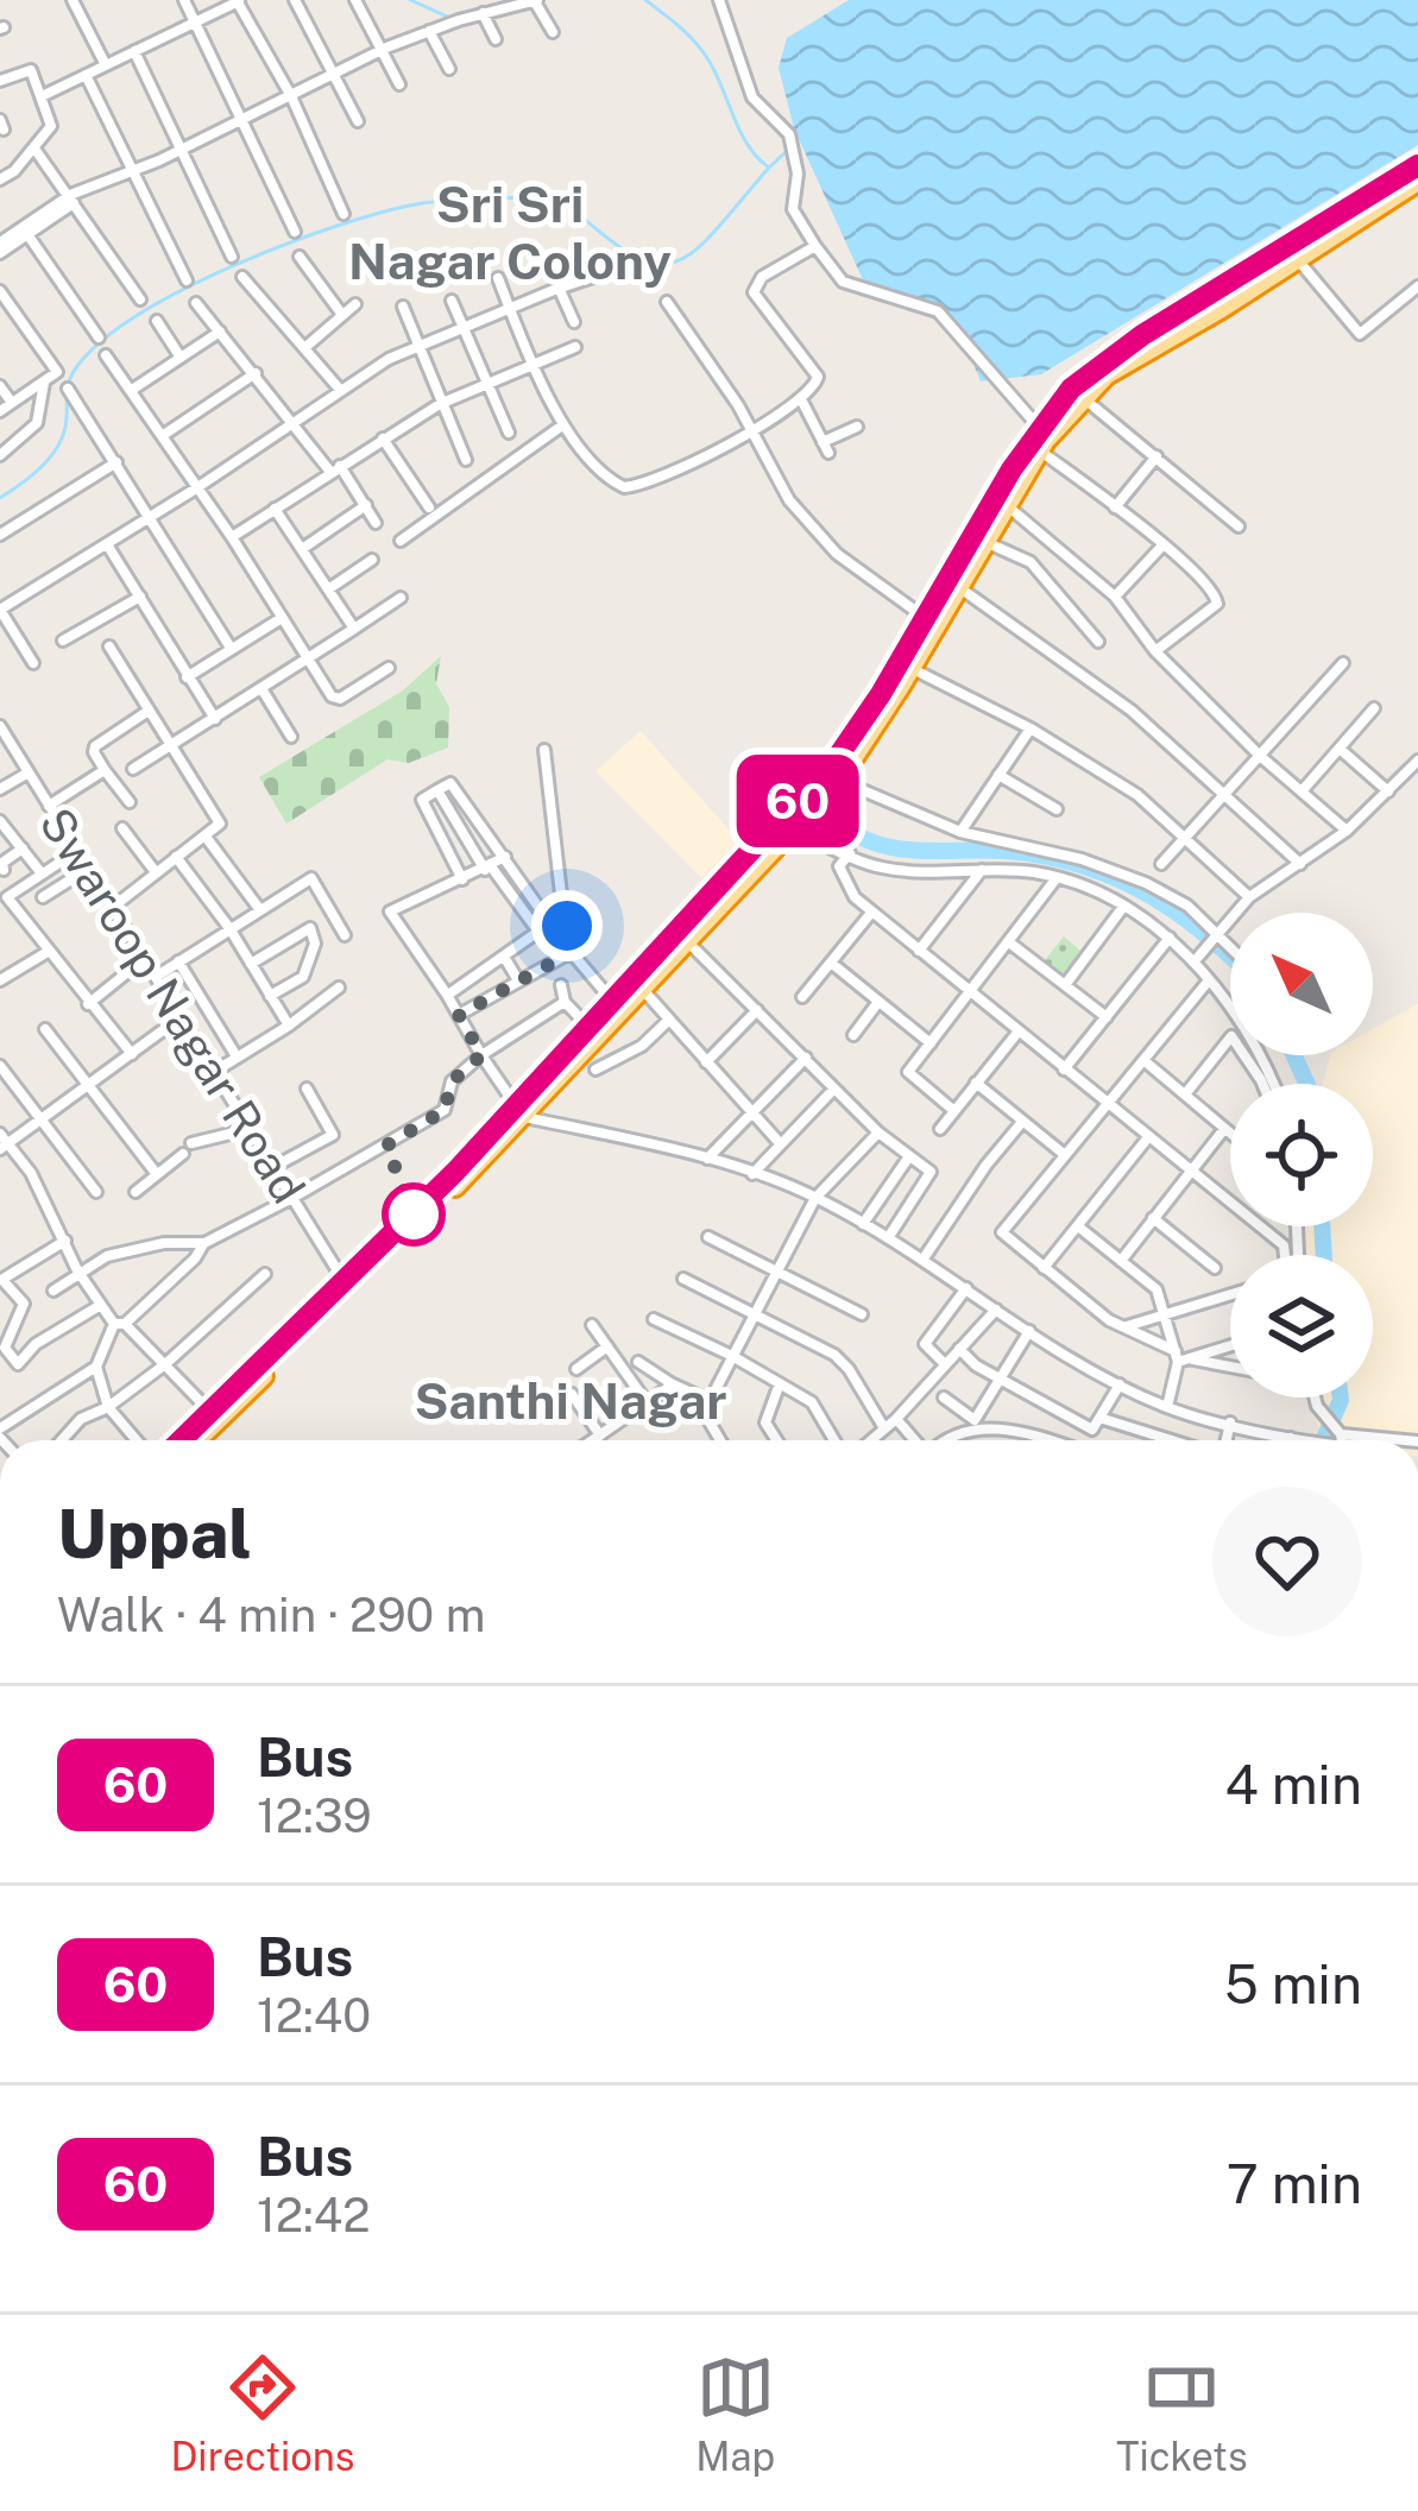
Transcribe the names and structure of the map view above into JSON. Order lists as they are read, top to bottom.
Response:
{
  "streets": {
    "street": ["Swaroop Nagar Road"]
  },
  "districts": ["Sri Sri Nagar Colony", "Santhi Nagar"],
  "lines": ["bus line 60"],
  "north": "top left",
  "page": {
    "on_map": "60",
    "heading": ["Uppal", "Walk · 4 min · 290 m"],
    "list": [
      {
        "mark": "60",
        "name": "Bus",
        "note": "12:39",
        "value": "4 min"
      },
      {
        "mark": "60",
        "name": "Bus",
        "note": "12:40",
        "value": "5 min"
      },
      {
        "mark": "60",
        "name": "Bus",
        "note": "12:42",
        "value": "7 min"
      }
    ],
    "tabs": ["Directions", "Map", "Tickets"]
  }
}
